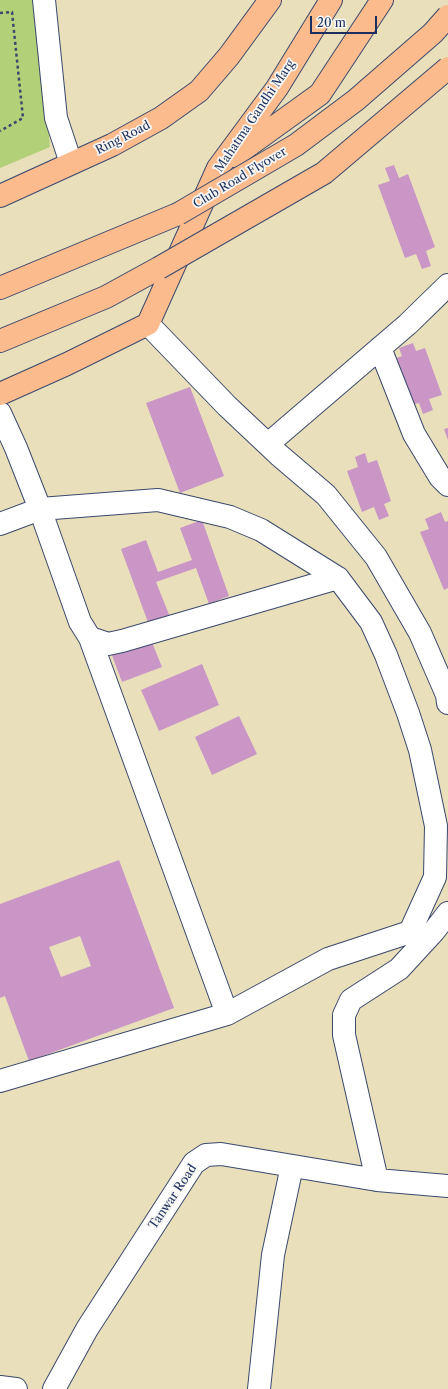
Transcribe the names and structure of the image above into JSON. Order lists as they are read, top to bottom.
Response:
{
  "streets": {
    "main road": ["Mahatma Gandhi Marg", "Ring Road", "Club Road Flyover"],
    "street": ["Tanwar Road"]
  },
  "scale_bar": "20 m"
}
